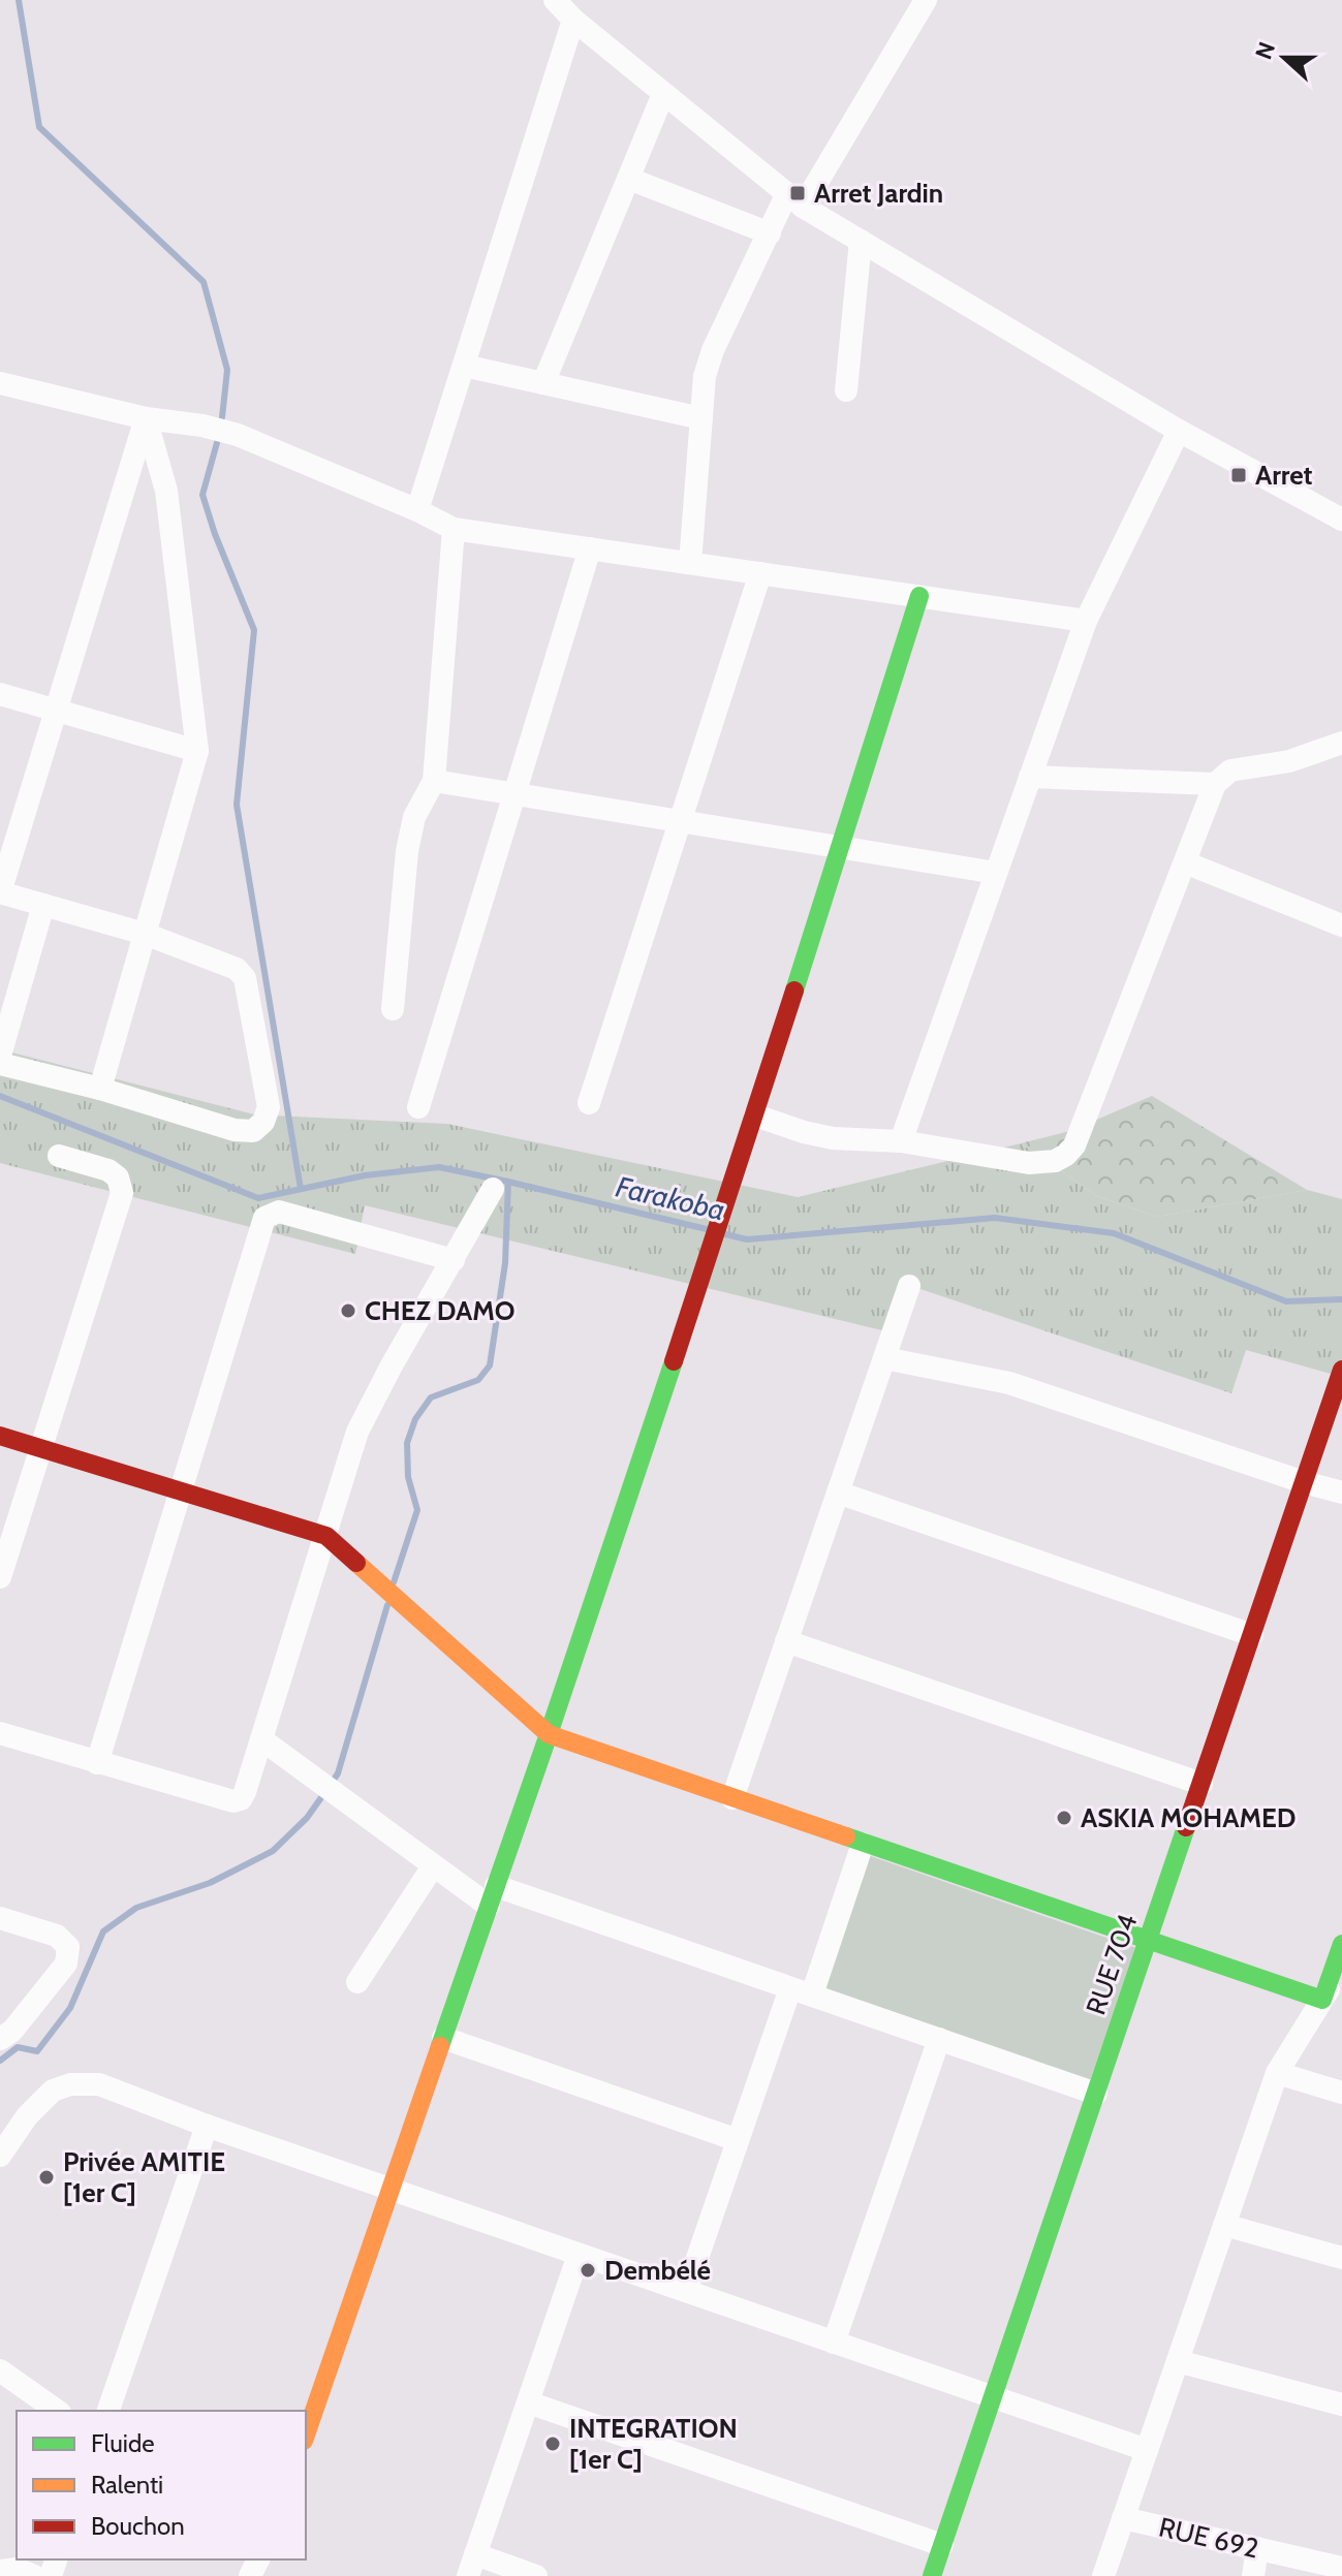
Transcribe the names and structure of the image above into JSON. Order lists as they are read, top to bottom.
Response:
{
  "streets": {
    "street": ["RUE 704", "RUE 692"]
  },
  "water": ["Farakoba"],
  "places": {
    "transit": ["Arret Jardin", "Arret"],
    "other": [
      "CHEZ DAMO",
      "ASKIA MOHAMED",
      "Privée AMITIE [1er C]",
      "Dembélé",
      "INTEGRATION [1er C]"
    ]
  },
  "legend": ["Fluide", "Ralenti", "Bouchon"],
  "north": "left"
}
